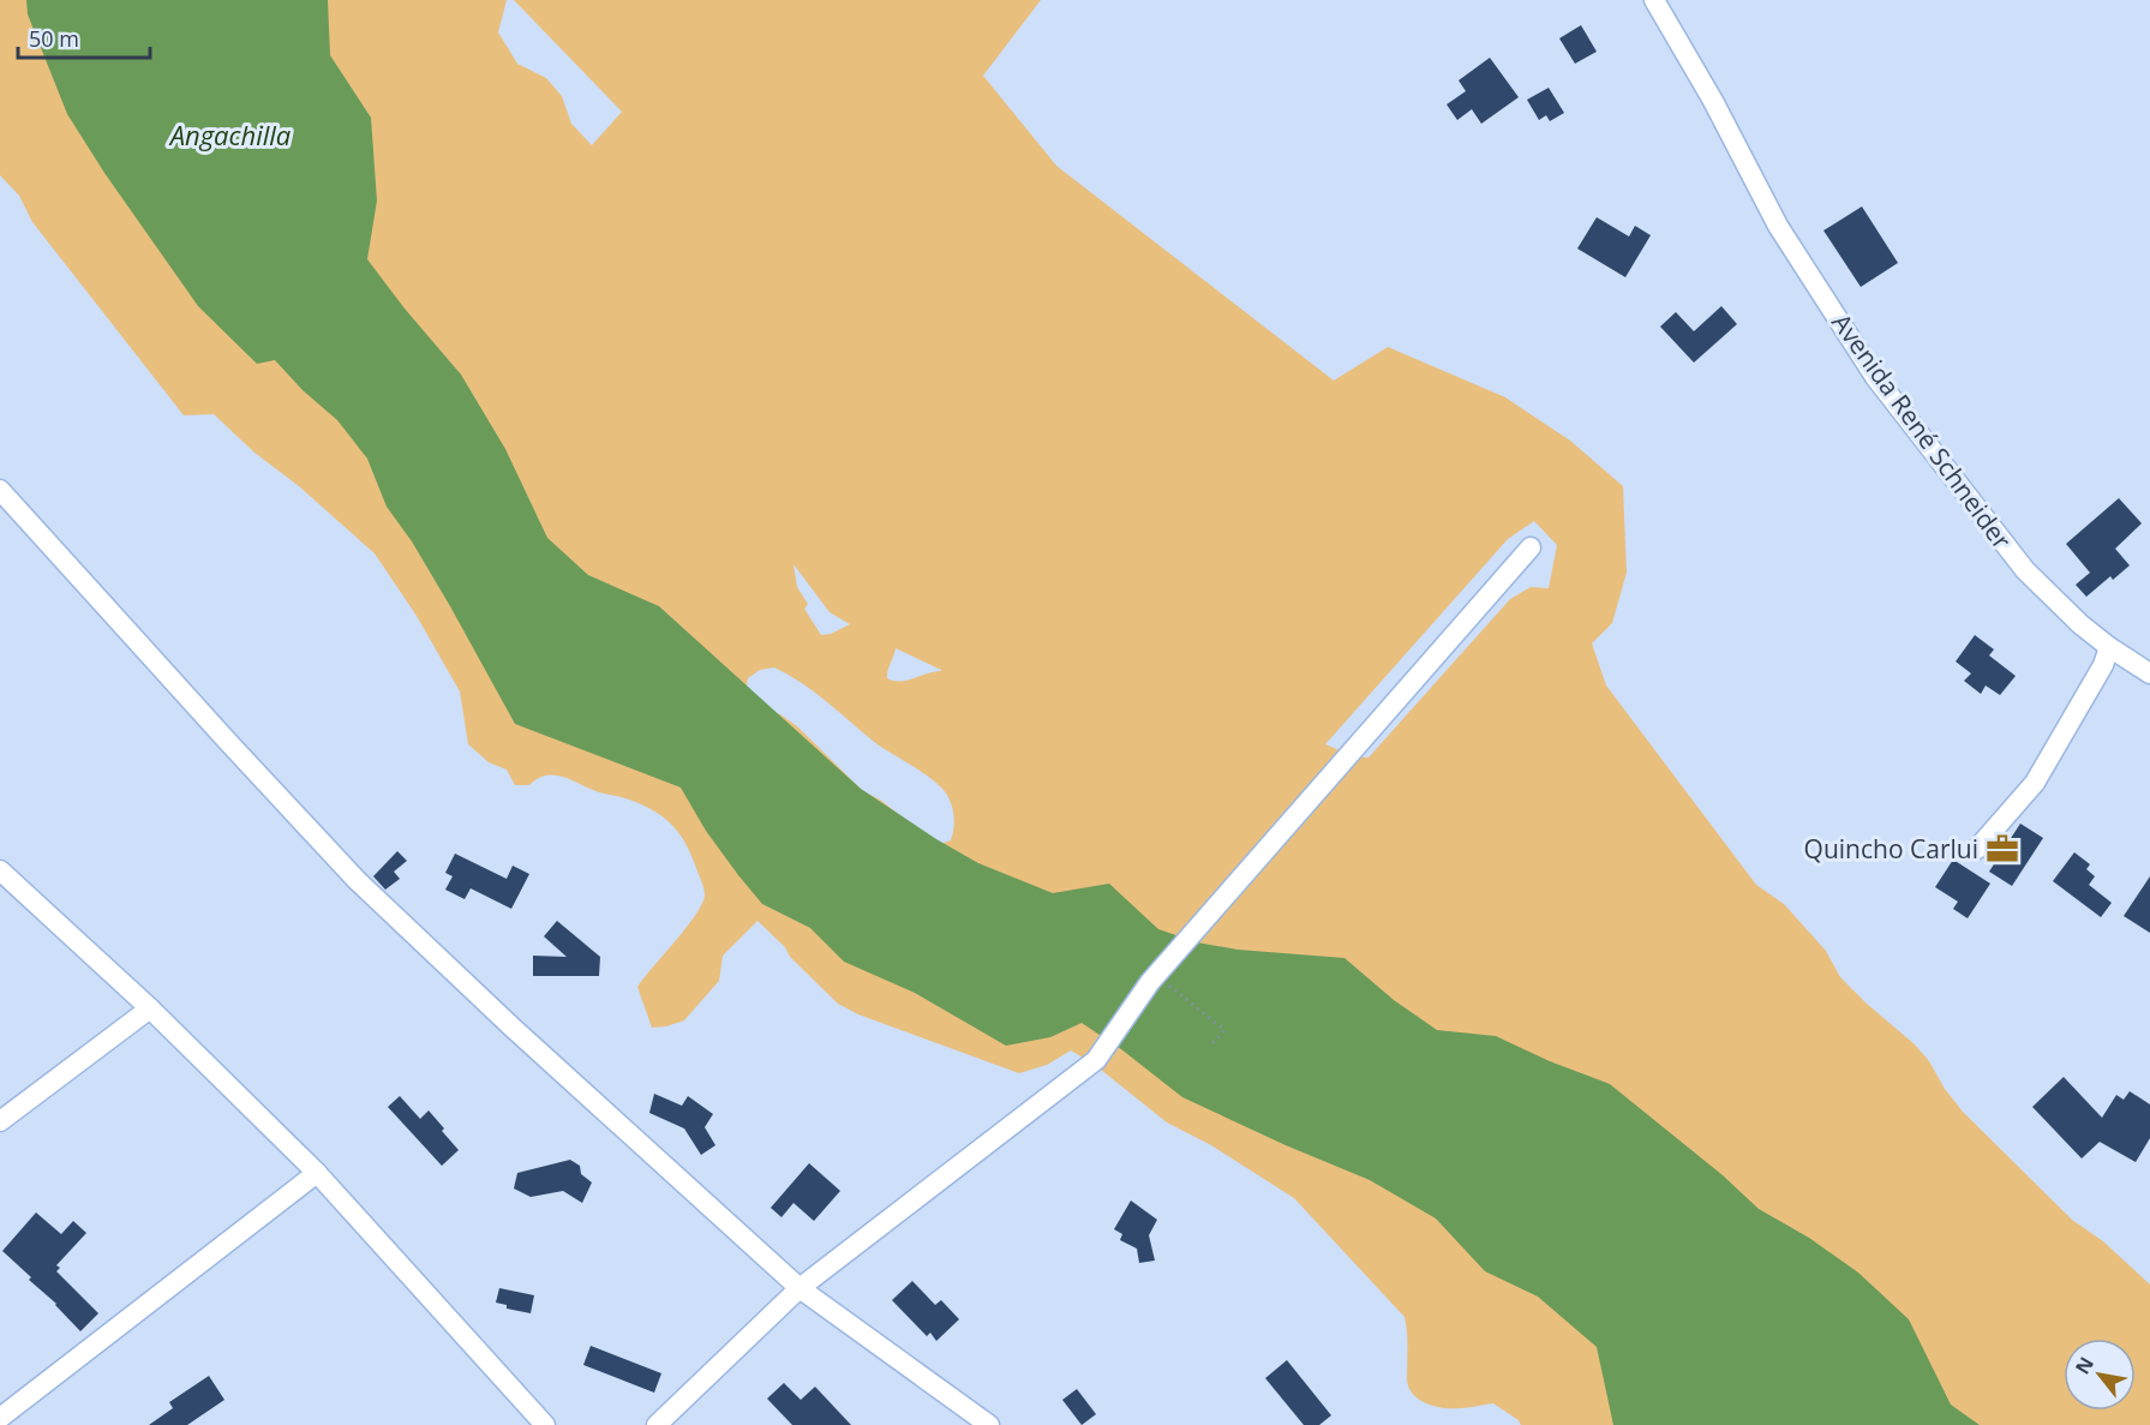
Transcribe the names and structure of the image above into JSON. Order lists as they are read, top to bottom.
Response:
{
  "streets": {
    "street": ["Avenida René Schneider"]
  },
  "water": ["Angachilla"],
  "places": {
    "office": ["Quincho Carlui"]
  },
  "scale_bar": "50 m",
  "north": "top left"
}
